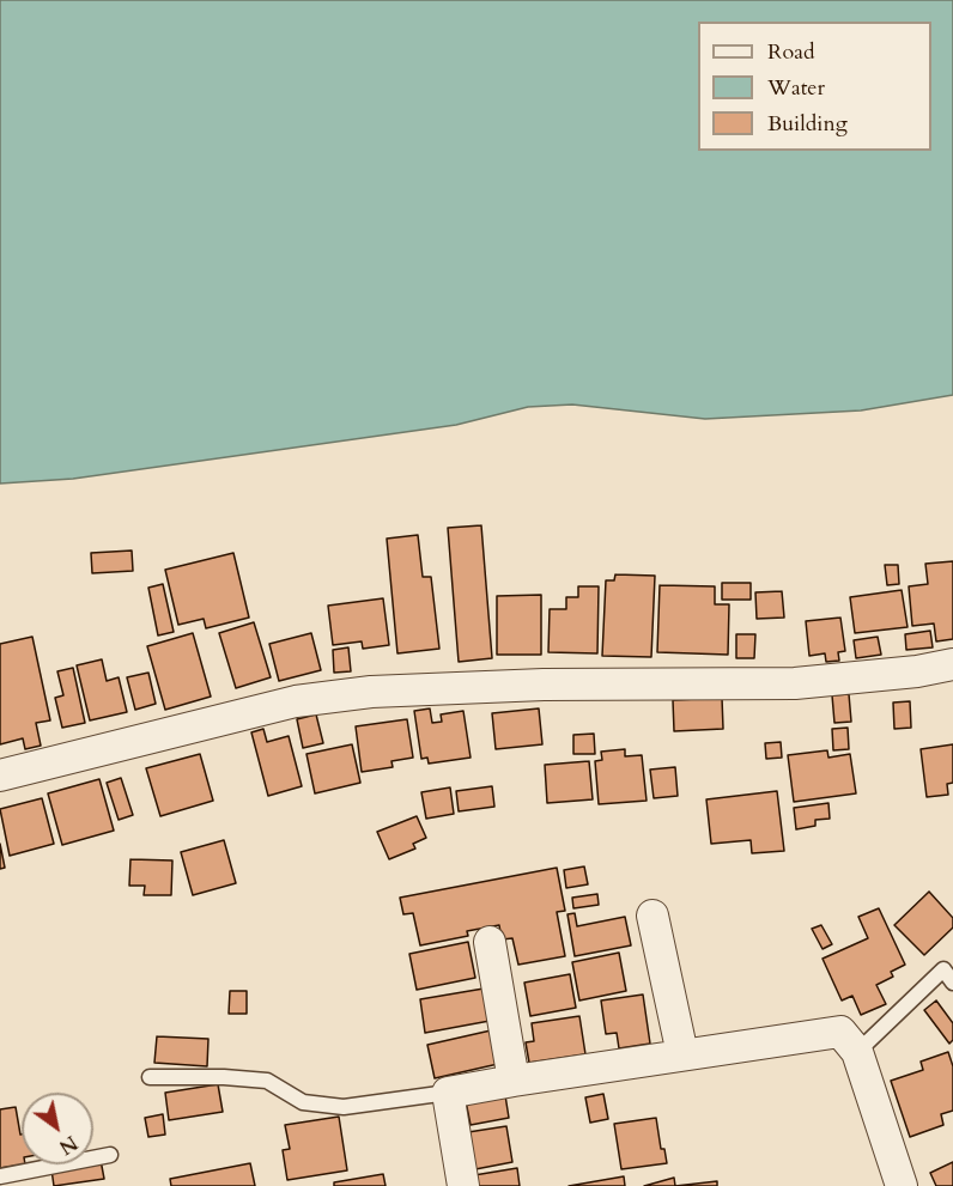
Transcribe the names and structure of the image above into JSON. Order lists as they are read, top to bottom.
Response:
{
  "legend": ["Road", "Water", "Building"],
  "north": "bottom right"
}
